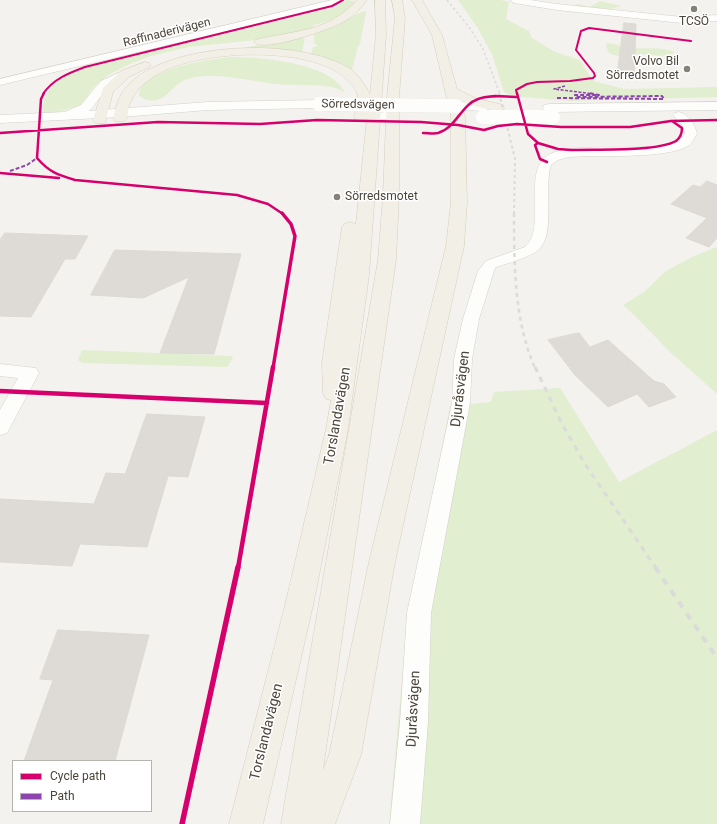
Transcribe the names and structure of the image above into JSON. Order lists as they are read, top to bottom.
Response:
{
  "streets": {
    "main road": ["Torslandavägen"],
    "street": ["Raffinaderivägen", "Sörredsvägen", "Djuråsvägen"]
  },
  "crossings": [
    ["Sörredsvägen", "Djuråsvägen"]
  ],
  "places": ["TCSÖ", "Volvo Bil Sörredsmotet", "Sörredsmotet"],
  "legend": ["Cycle path", "Path"]
}
